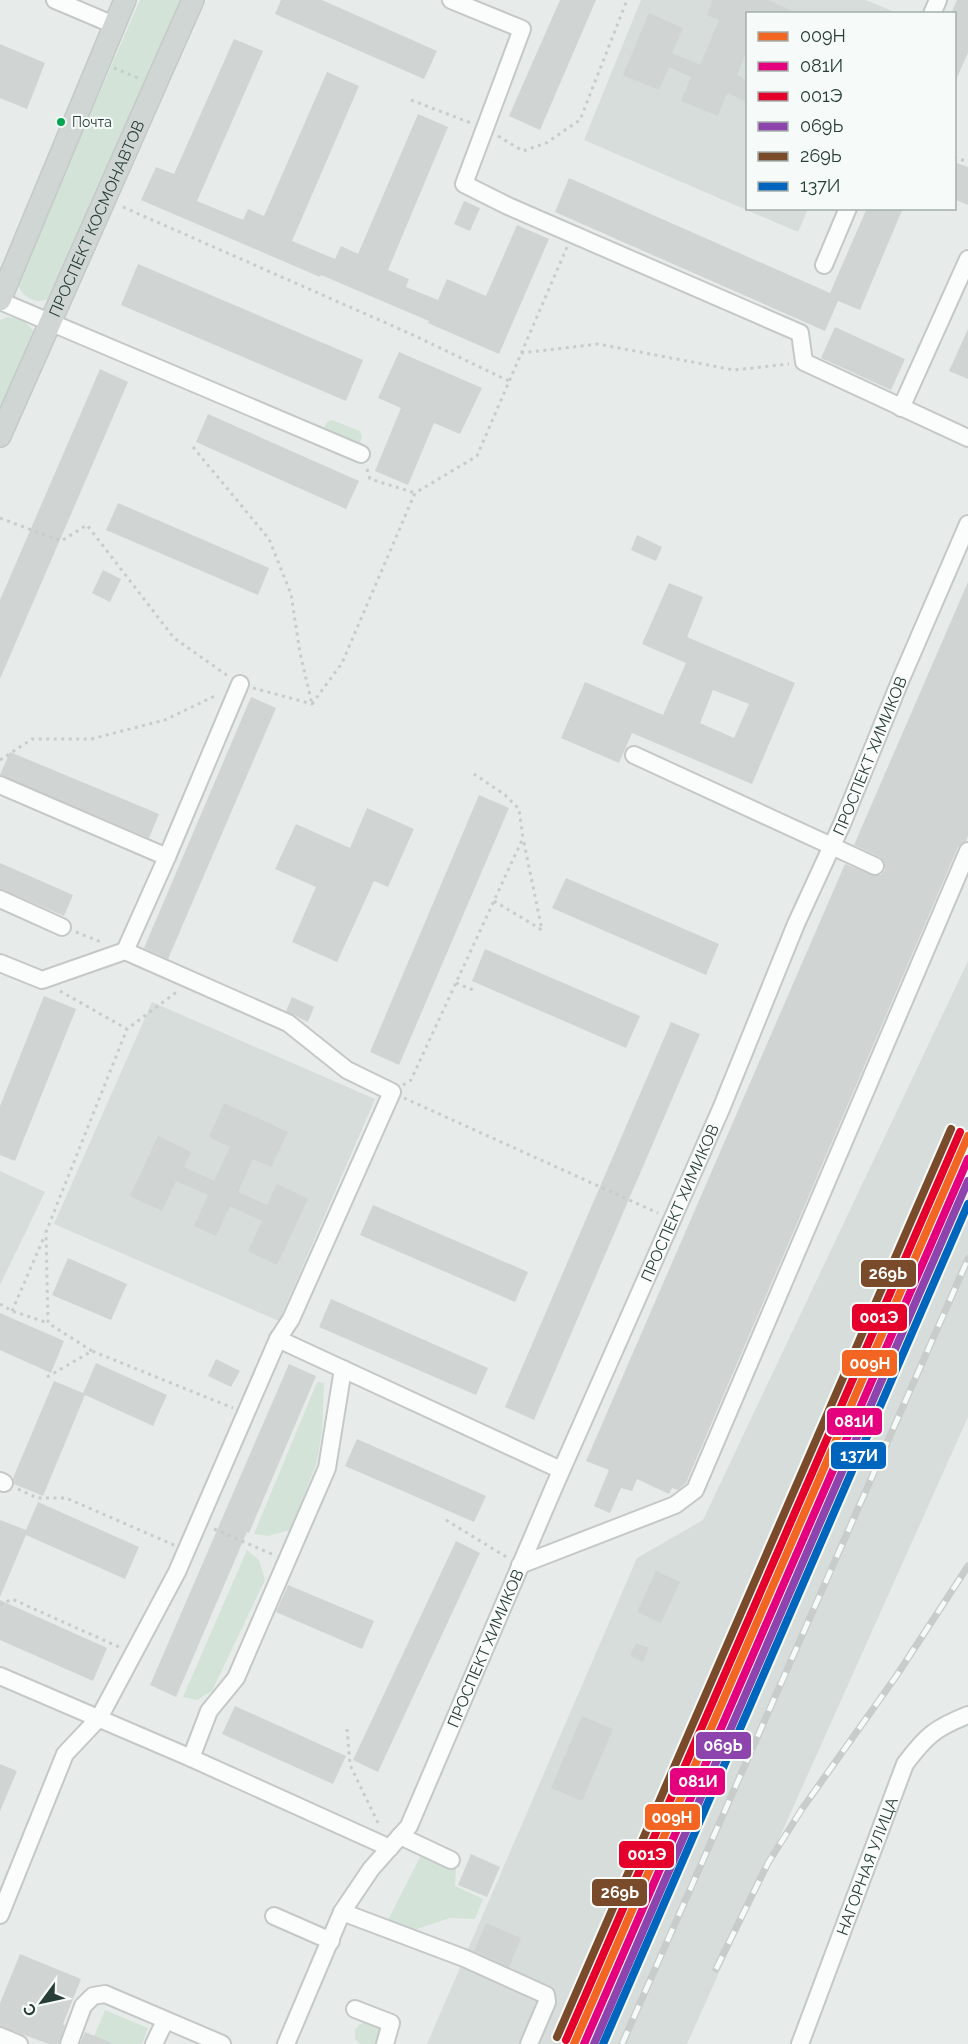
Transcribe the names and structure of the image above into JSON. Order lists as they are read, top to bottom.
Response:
{
  "streets": {
    "main road": ["ПРОСПЕКТ КОСМОНАВТОВ"],
    "street": ["ПРОСПЕКТ ХИМИКОВ", "НАГОРНАЯ УЛИЦА"]
  },
  "places": ["Почта"],
  "lines": [
    "transit line 269Ь",
    "transit line 001Э",
    "transit line 009Н",
    "transit line 081И",
    "transit line 069Ь",
    "transit line 137И"
  ],
  "legend": [
    "009Н",
    "081И",
    "001Э",
    "069Ь",
    "269Ь",
    "137И"
  ],
  "north": "bottom left"
}
